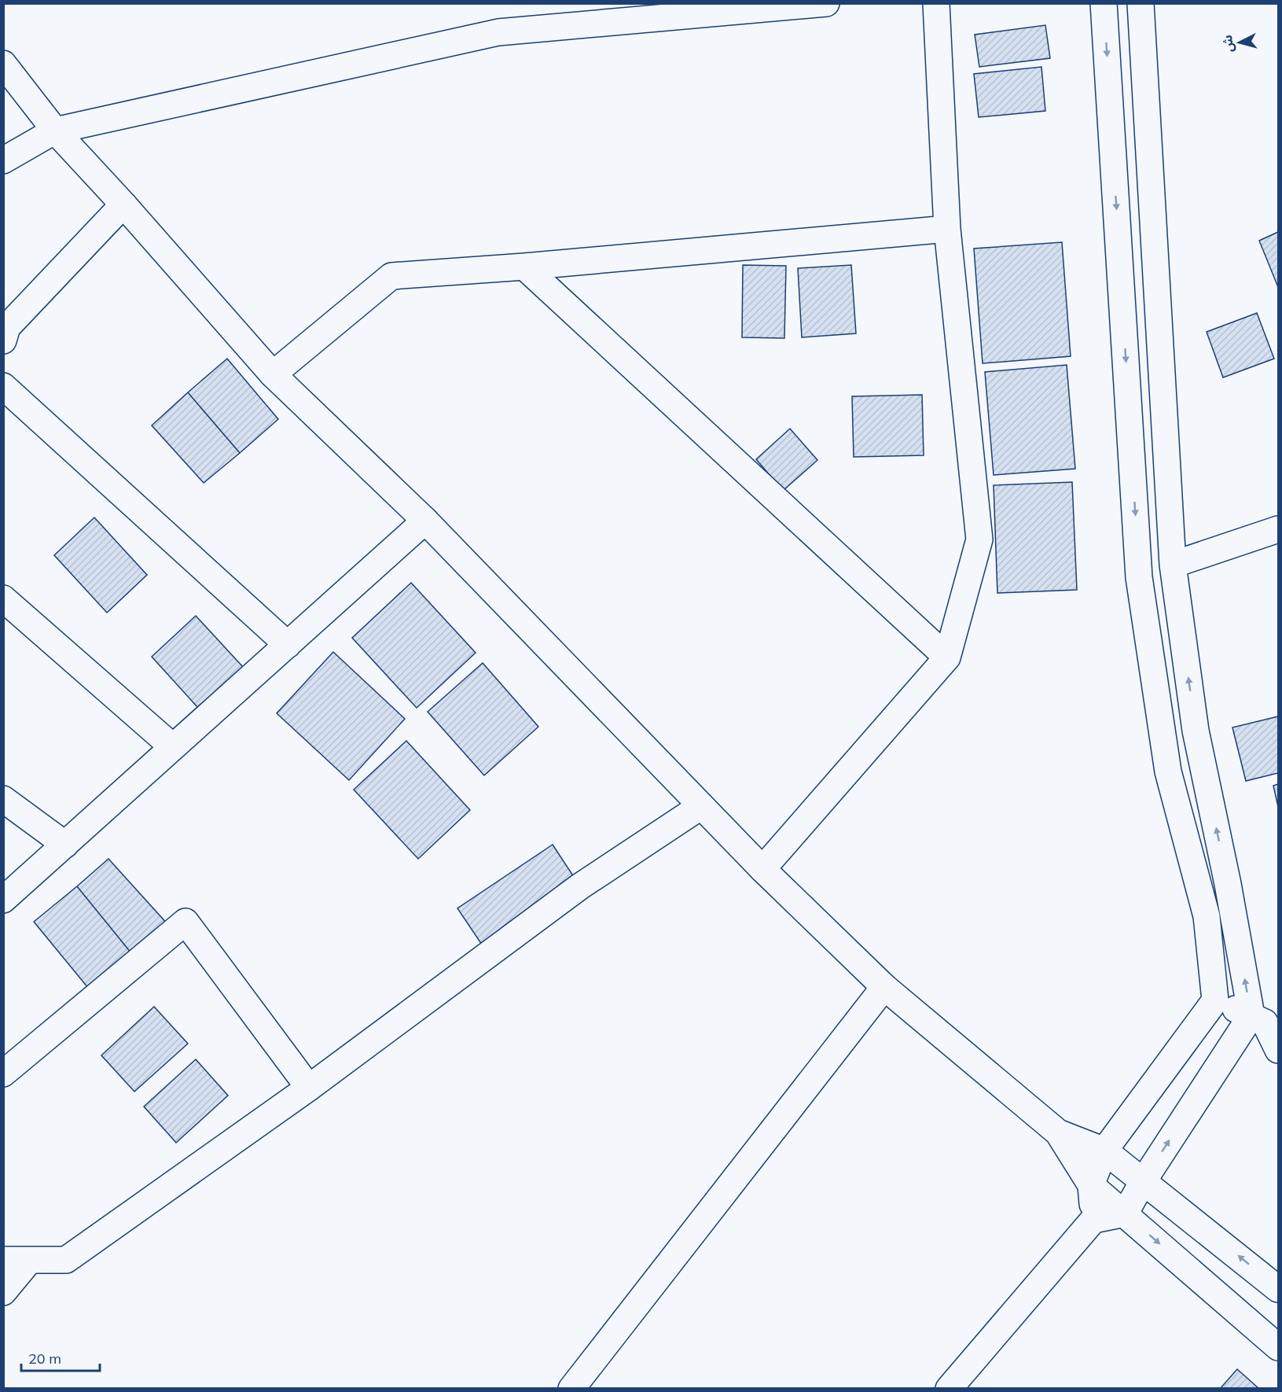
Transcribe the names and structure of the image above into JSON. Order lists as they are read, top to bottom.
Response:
{
  "scale_bar": "20 m",
  "north": "left"
}
